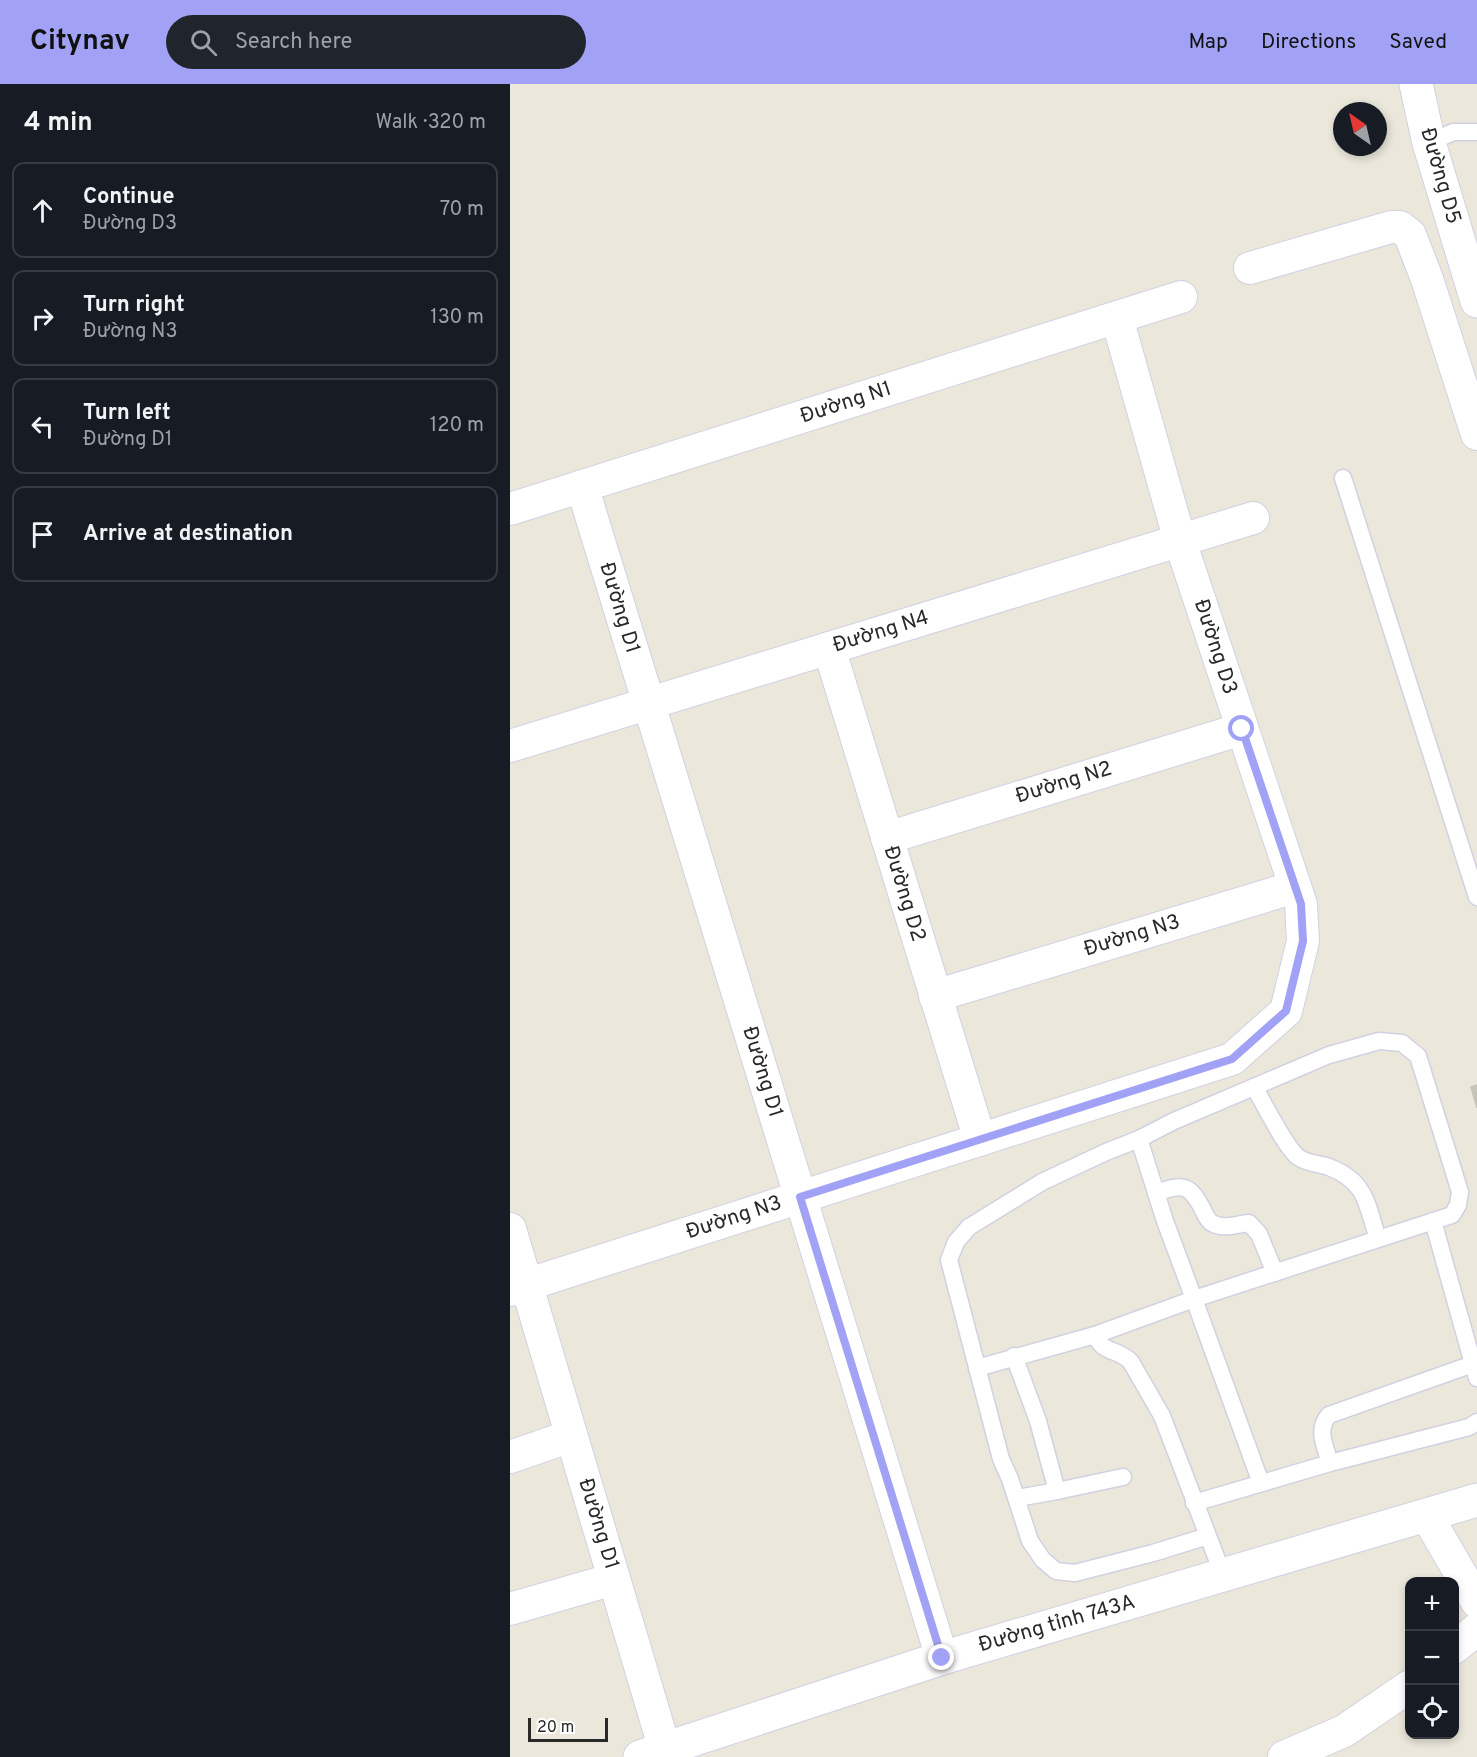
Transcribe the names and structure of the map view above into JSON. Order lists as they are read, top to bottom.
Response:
{
  "streets": {
    "main road": ["Đường D5", "Đường tỉnh 743A"],
    "street": [
      "Đường N1",
      "Đường D1",
      "Đường N4",
      "Đường D3",
      "Đường N2",
      "Đường D2",
      "Đường N3"
    ]
  },
  "crossings": [
    ["Đường N1", "Đường D1"],
    ["Đường N1", "Đường D3"],
    ["Đường D1", "Đường N4"],
    ["Đường D1", "Đường N3"],
    ["Đường D1", "Đường tỉnh 743A"],
    ["Đường N4", "Đường D3"],
    ["Đường N4", "Đường D2"],
    ["Đường D3", "Đường N2"],
    ["Đường D3", "Đường N3"],
    ["Đường N2", "Đường D2"],
    ["Đường D2", "Đường N3"]
  ],
  "scale_bar": "20 m",
  "north": "top left",
  "page": {
    "header": "Citynav",
    "search": "Search here",
    "nav": ["Map", "Directions", "Saved"],
    "heading": ["4 min", "Walk · 320 m"],
    "list": [
      ["Continue", "Đường D3", "70 m"],
      ["Turn right", "Đường N3", "130 m"],
      ["Turn left", "Đường D1", "120 m"],
      "Arrive at destination"
    ],
    "map_buttons": ["+", "−"],
    "scale": "20 m"
  }
}
